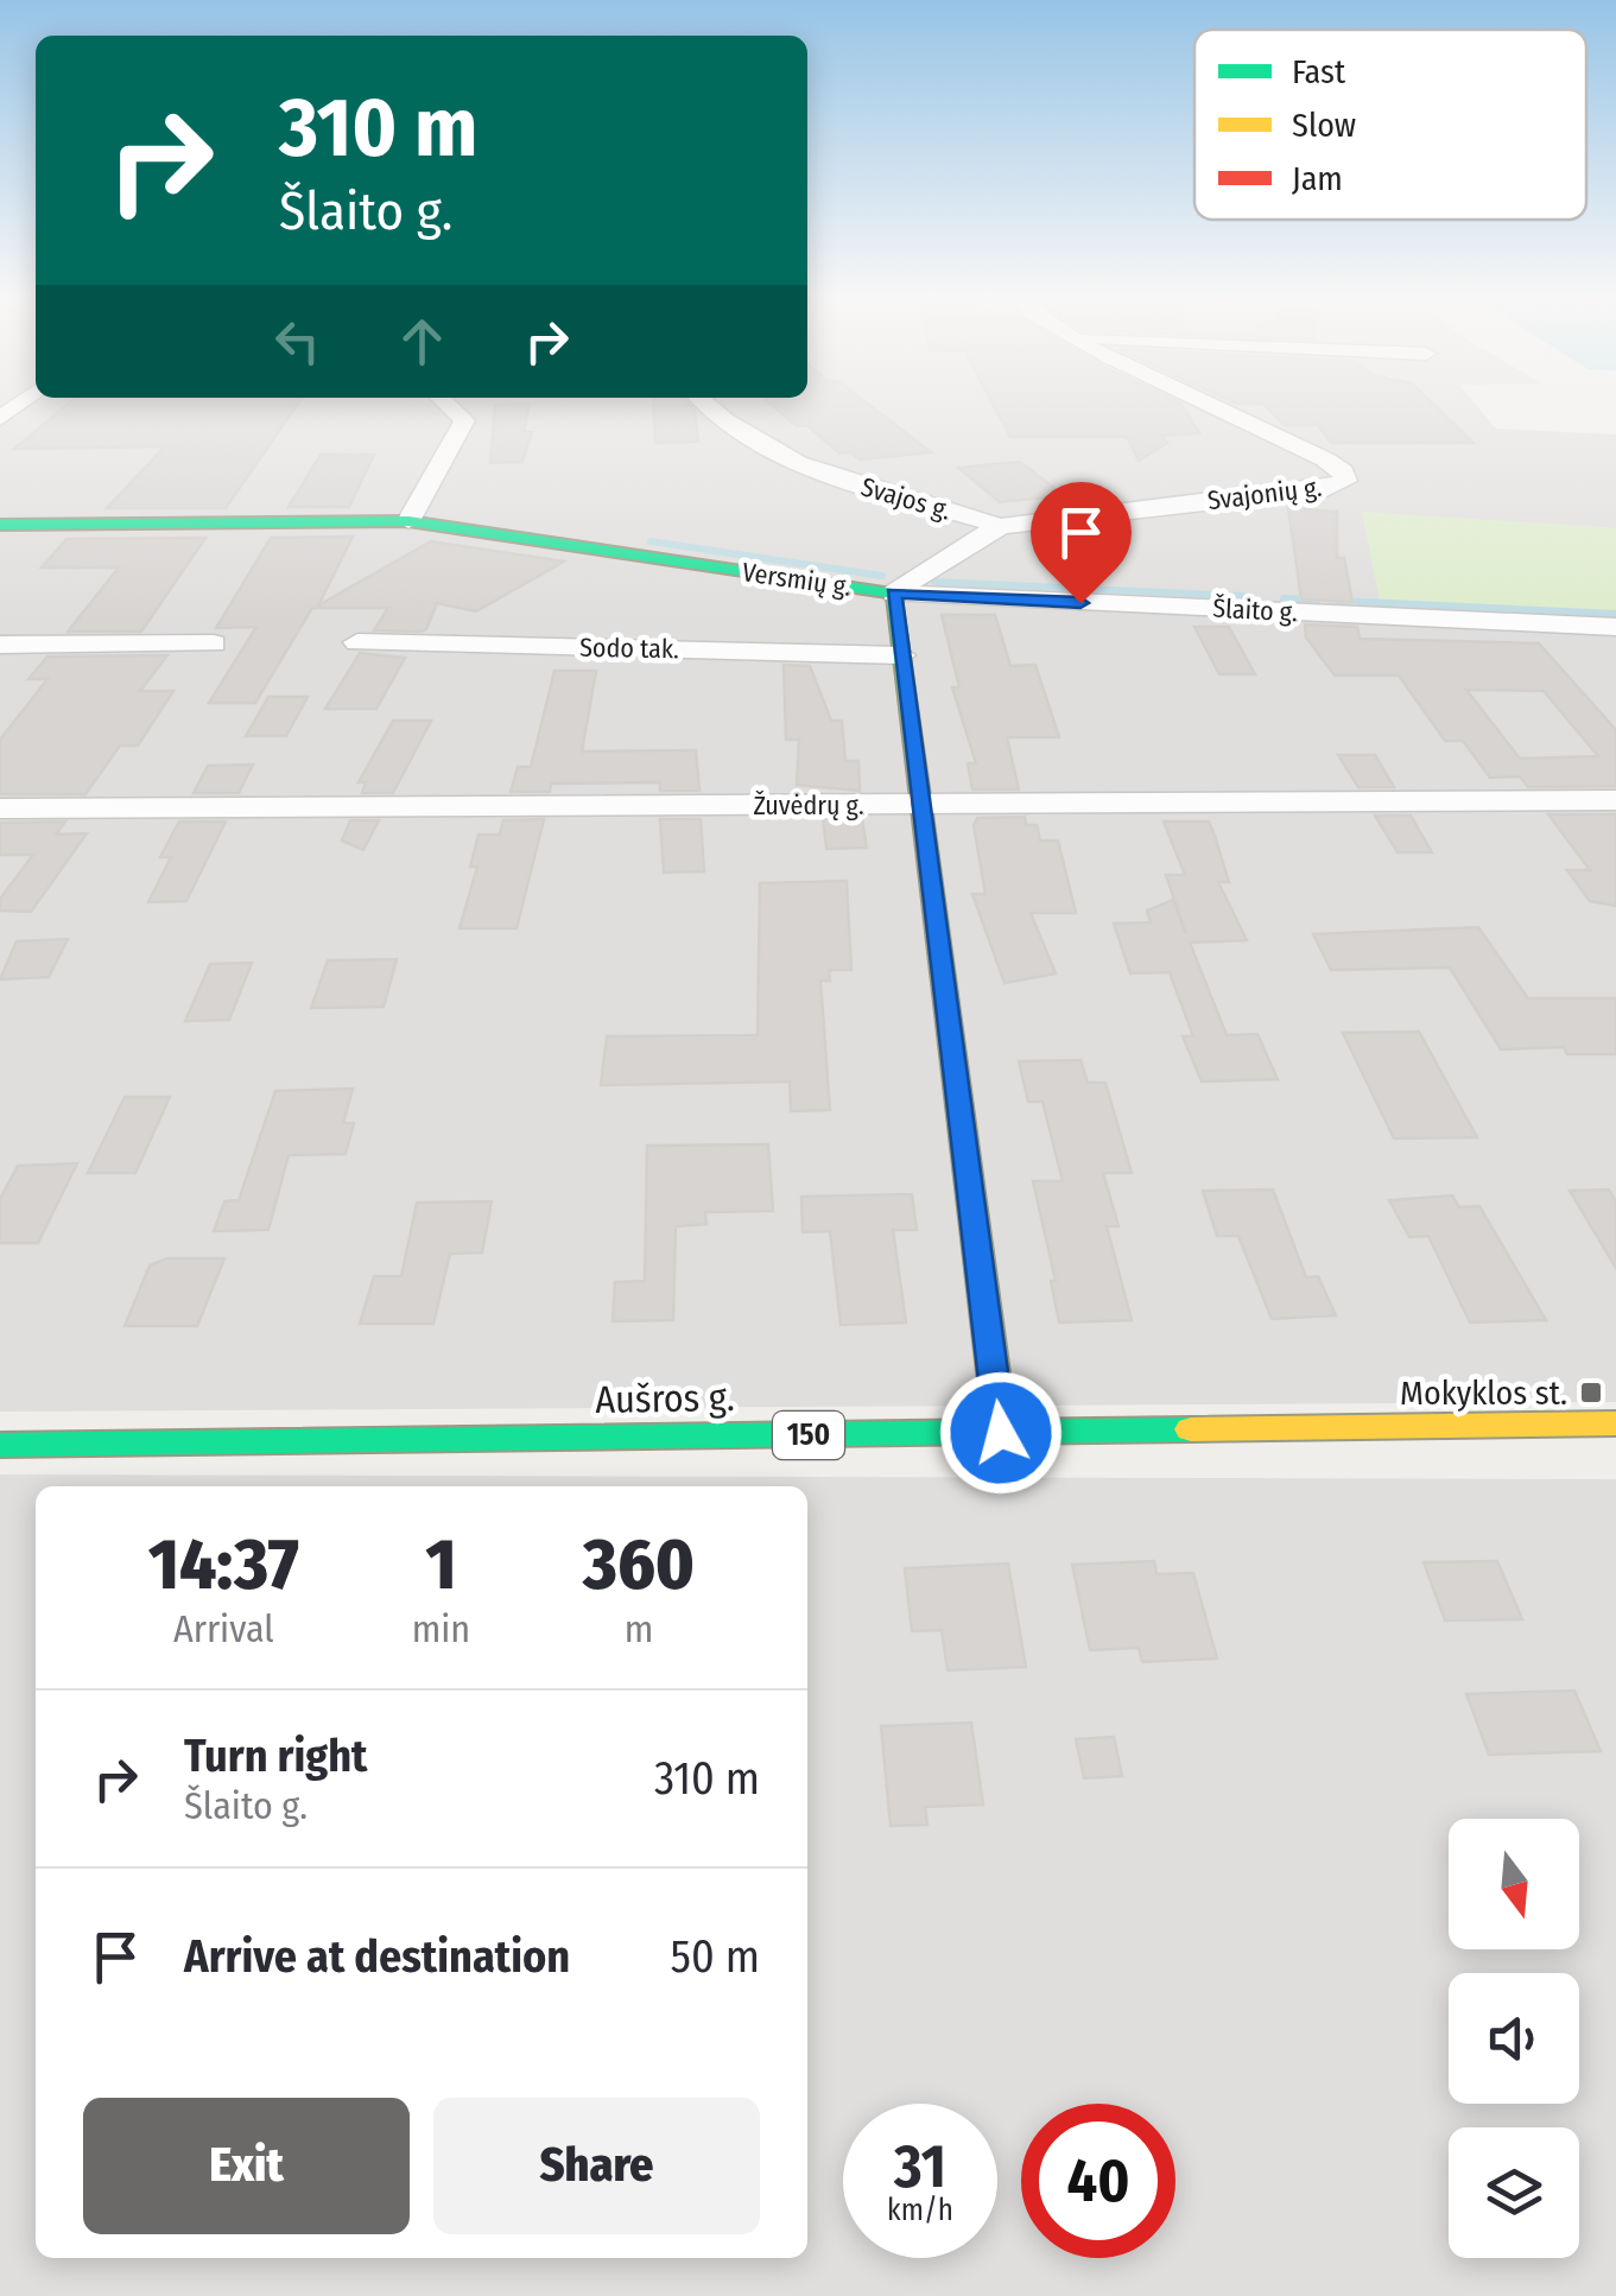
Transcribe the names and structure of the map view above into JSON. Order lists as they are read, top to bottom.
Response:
{
  "streets": {
    "street": [
      "Svajonių g.",
      "Svajos g.",
      "Versmių g.",
      "Šlaito g.",
      "Sodo tak.",
      "Žuvėdrų g.",
      "Aušros g.",
      "150"
    ]
  },
  "crossings": [
    ["Svajonių g.", "Svajos g."],
    ["Svajonių g.", "Versmių g."],
    ["Svajonių g.", "Šlaito g."],
    ["Versmių g.", "Šlaito g."],
    ["Versmių g.", "Sodo tak."],
    ["Versmių g.", "Žuvėdrų g."],
    ["Versmių g.", "Aušros g."]
  ],
  "places": {
    "transit": ["Mokyklos st."]
  },
  "legend": ["Fast", "Slow", "Jam"],
  "north": "bottom",
  "page": {
    "turn": ["310 m", "Šlaito g."],
    "eta": [
      "14:37",
      "Arrival",
      "1",
      "min",
      "360",
      "m"
    ],
    "list": [
      {
        "name": "Turn right",
        "note": "Šlaito g.",
        "value": "310 m"
      },
      {
        "name": "Arrive at destination",
        "value": "50 m"
      }
    ],
    "buttons": ["Exit", "Share"],
    "speed": "31 km/h",
    "limit": "40"
  }
}
